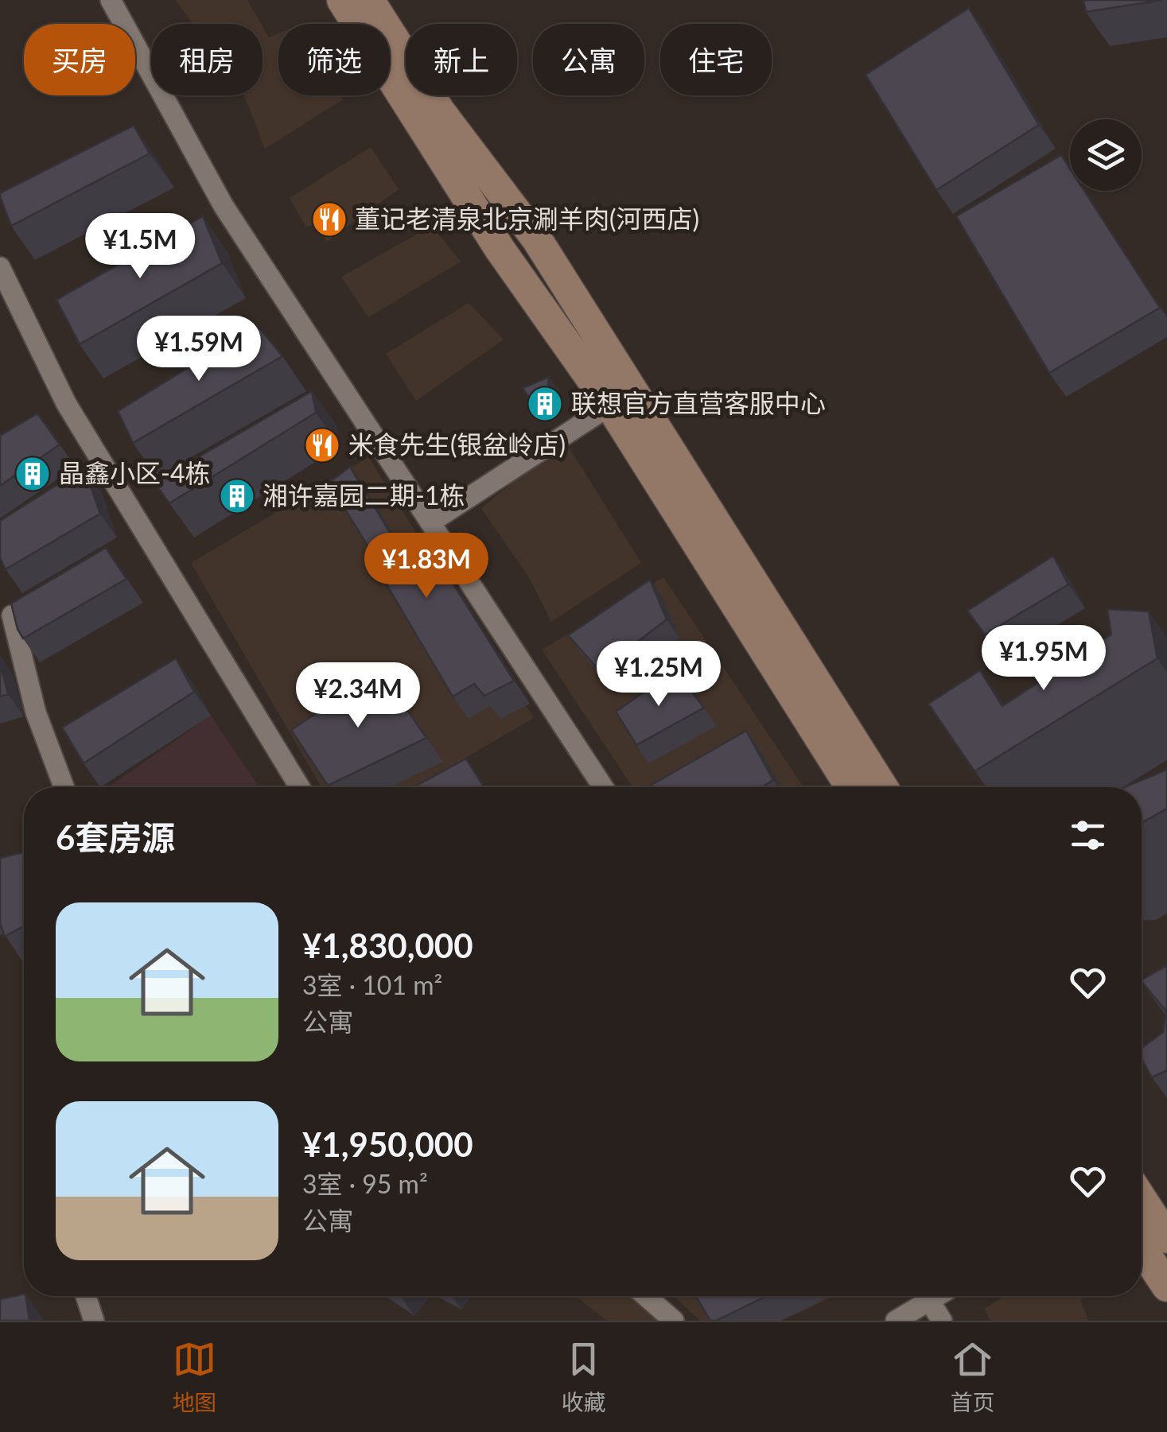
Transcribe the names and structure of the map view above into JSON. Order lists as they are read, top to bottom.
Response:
{
  "places": {
    "restaurant": ["董记老清泉北京涮羊肉(河西店)", "米食先生(银盆岭店)"],
    "building": ["联想官方直营客服中心", "晶鑫小区-4栋", "湘许嘉园二期-1栋"]
  },
  "page": {
    "chip": [
      "买房",
      "租房",
      "筛选",
      "新上",
      "公寓",
      "住宅"
    ],
    "price": [
      "¥1.5M",
      "¥1.59M",
      "¥1.83M",
      "¥1.95M",
      "¥1.25M",
      "¥2.34M"
    ],
    "heading": "6套房源",
    "list": [
      {
        "name": "¥1,830,000",
        "note": "3室 · 101 m² · 公寓"
      },
      {
        "name": "¥1,950,000",
        "note": "3室 · 95 m² · 公寓"
      }
    ],
    "tabs": ["地图", "收藏", "首页"]
  }
}
